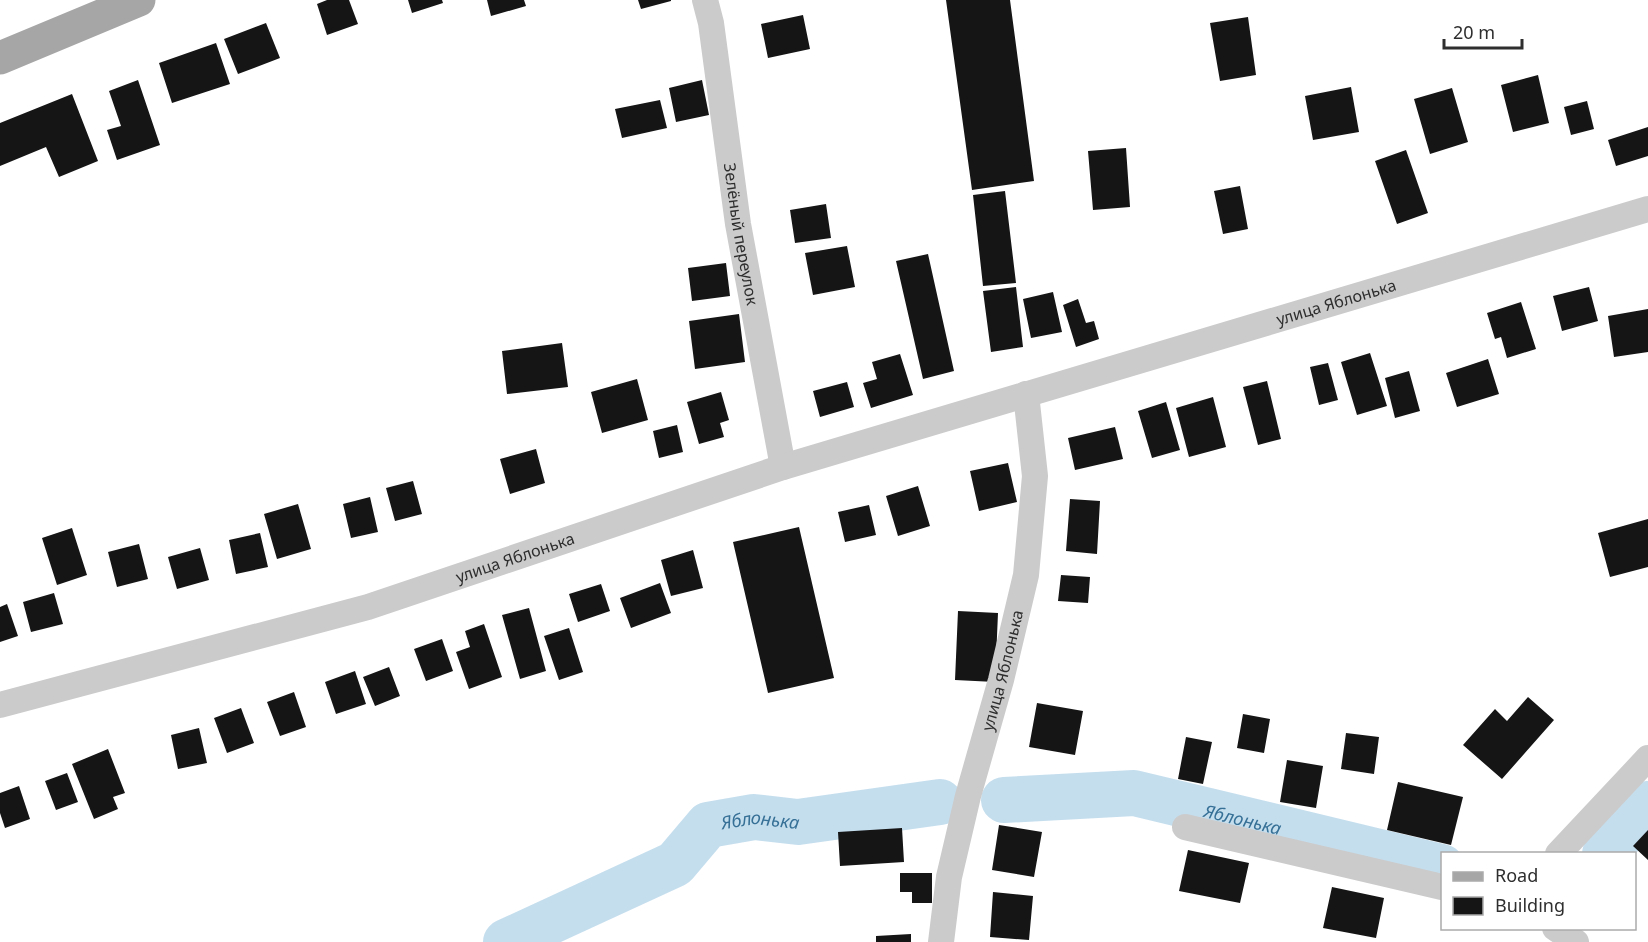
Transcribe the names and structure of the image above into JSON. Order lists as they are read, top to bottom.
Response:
{
  "streets": {
    "street": ["Зелёный переулок", "улица Яблонька"]
  },
  "crossings": [
    ["Зелёный переулок", "улица Яблонька"]
  ],
  "water": ["Яблонька"],
  "legend": ["Road", "Building"],
  "scale_bar": "20 m"
}
